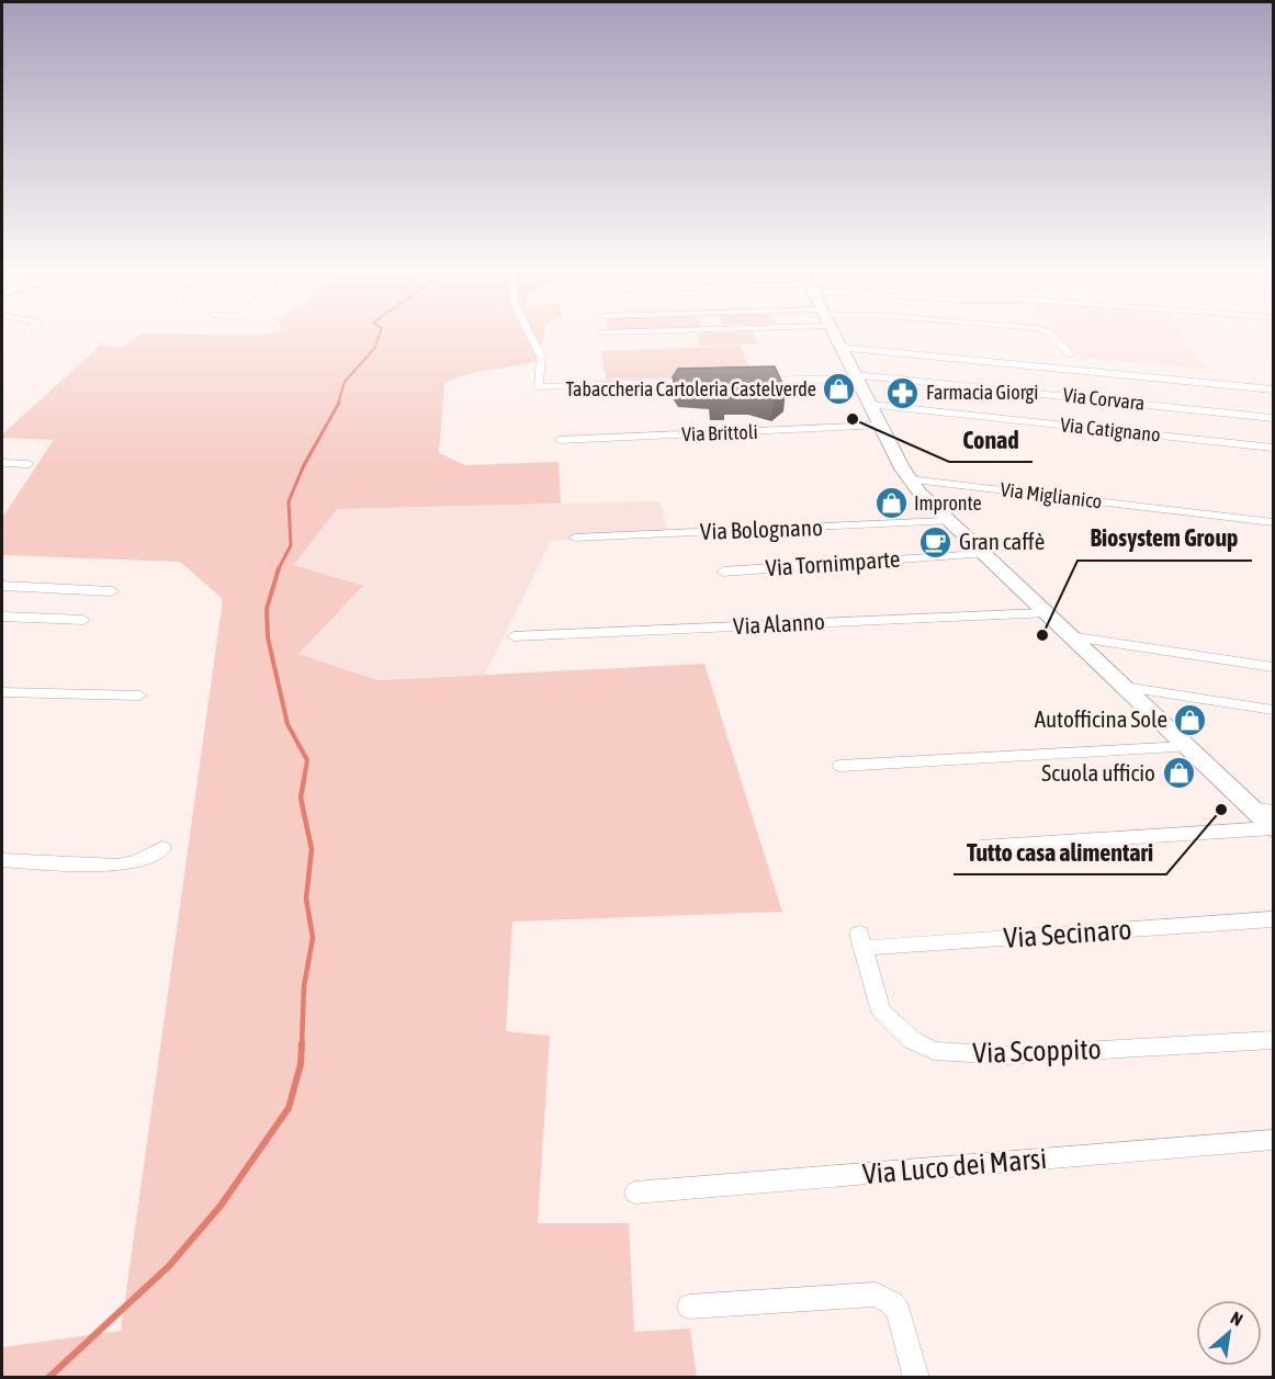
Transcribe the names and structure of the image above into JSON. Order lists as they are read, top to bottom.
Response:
{
  "streets": {
    "street": [
      "Via Corvara",
      "Via Catignano",
      "Via Brittoli",
      "Via Miglianico",
      "Via Bolognano",
      "Via Tornimparte",
      "Via Alanno",
      "Via Secinaro",
      "Via Scoppito",
      "Via Luco dei Marsi"
    ]
  },
  "crossings": [
    ["Via Secinaro", "Via Scoppito"]
  ],
  "places": {
    "shop": [
      "Tabaccheria Cartoleria Castelverde",
      "Impronte",
      "Autofficina Sole",
      "Scuola ufficio"
    ],
    "pharmacy": ["Farmacia Giorgi"],
    "other": ["Conad", "Biosystem Group", "Tutto casa alimentari"],
    "cafe": ["Gran caffè"]
  },
  "north": "top right"
}
